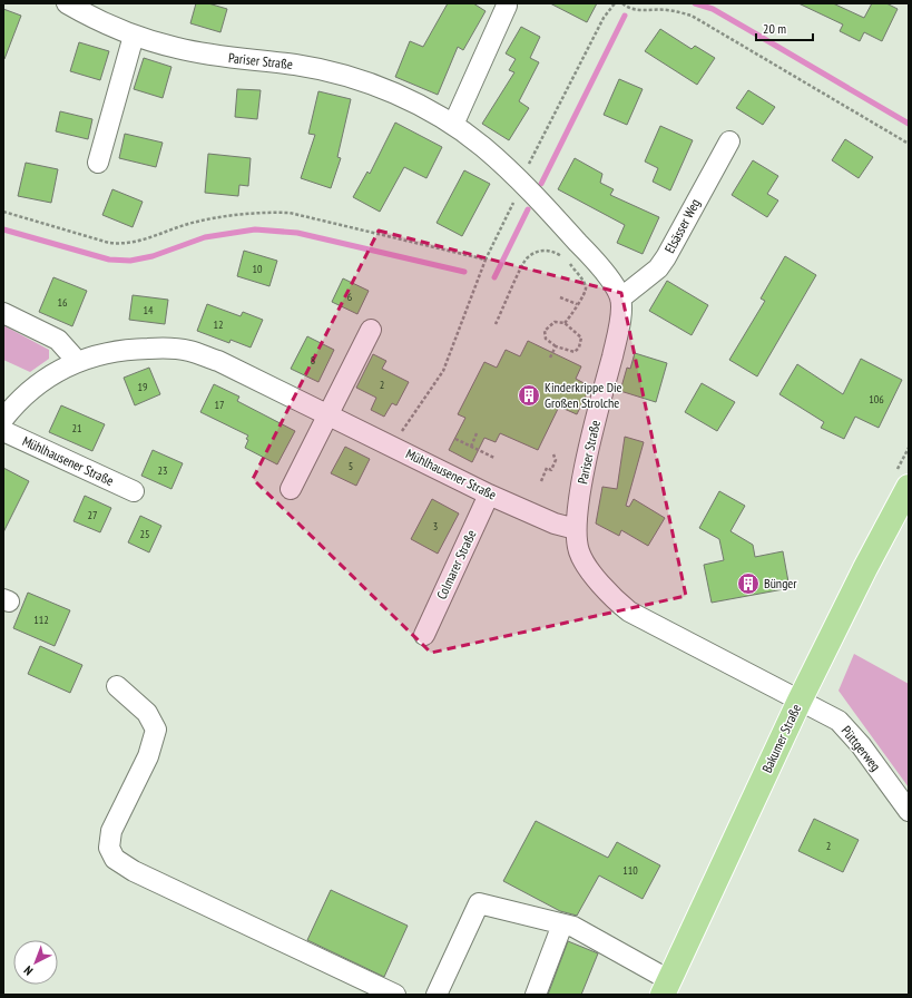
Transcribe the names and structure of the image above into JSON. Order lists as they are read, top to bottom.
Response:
{
  "streets": {
    "main road": ["Bakumer Straße"],
    "street": [
      "Pariser Straße",
      "Elsässer Weg",
      "Mühlhausener Straße",
      "Colmarer Straße",
      "Püttgerweg"
    ]
  },
  "crossings": [
    ["Pariser Straße", "Elsässer Weg"],
    ["Pariser Straße", "Mühlhausener Straße"],
    ["Pariser Straße", "Bakumer Straße"],
    ["Pariser Straße", "Püttgerweg"],
    ["Mühlhausener Straße", "Colmarer Straße"],
    ["Bakumer Straße", "Püttgerweg"]
  ],
  "places": {
    "building": ["Kinderkrippe Die Großen Strolche", "Bünger"]
  },
  "house_numbers": [
    "10",
    "6",
    "16",
    "14",
    "12",
    "8",
    "2",
    "19",
    "106",
    "17",
    "21",
    "5",
    "23",
    "27",
    "3",
    "25",
    "112",
    "2",
    "110"
  ],
  "scale_bar": "20 m",
  "north": "bottom left"
}
